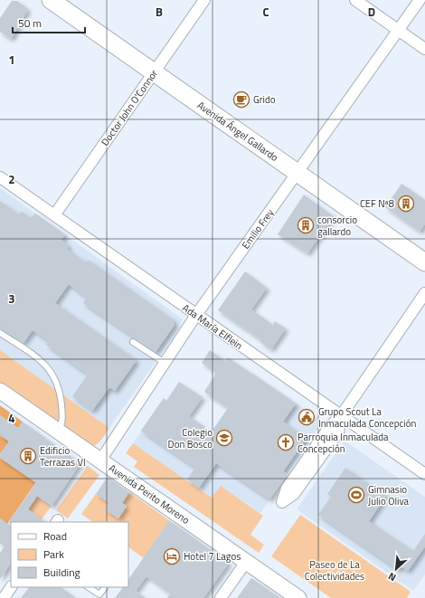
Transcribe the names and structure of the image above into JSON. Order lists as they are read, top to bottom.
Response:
{
  "streets": {
    "main road": ["Avenida Ángel Gallardo", "Avenida Perito Moreno"],
    "street": ["Doctor John O'Connor", "Emilio Frey", "Ada María Elflein"]
  },
  "crossings": [
    ["Doctor John O'Connor", "Avenida Ángel Gallardo"],
    ["Doctor John O'Connor", "Ada María Elflein"],
    ["Avenida Ángel Gallardo", "Emilio Frey"],
    ["Emilio Frey", "Ada María Elflein"],
    ["Emilio Frey", "Avenida Perito Moreno"]
  ],
  "parks": ["Paseo de La Colectividades"],
  "places": {
    "cafe": ["Grido"],
    "building": ["CEF Nª8", "consorcio gallardo", "Edificio Terrazas VI"],
    "public building": ["Grupo Scout La Inmaculada Concepción"],
    "school or university": ["Colegio Don Bosco"],
    "church": ["Parroquia Inmaculada Concepción"],
    "sports": ["Gimnasio Julio Oliva"],
    "hotel": ["Hotel 7 Lagos"]
  },
  "legend": ["Road", "Park", "Building"],
  "scale_bar": "50 m",
  "north": "bottom left",
  "grid": {
    "columns": ["B", "C", "D"],
    "rows": [
      "1",
      "2",
      "3",
      "4"
    ]
  }
}
